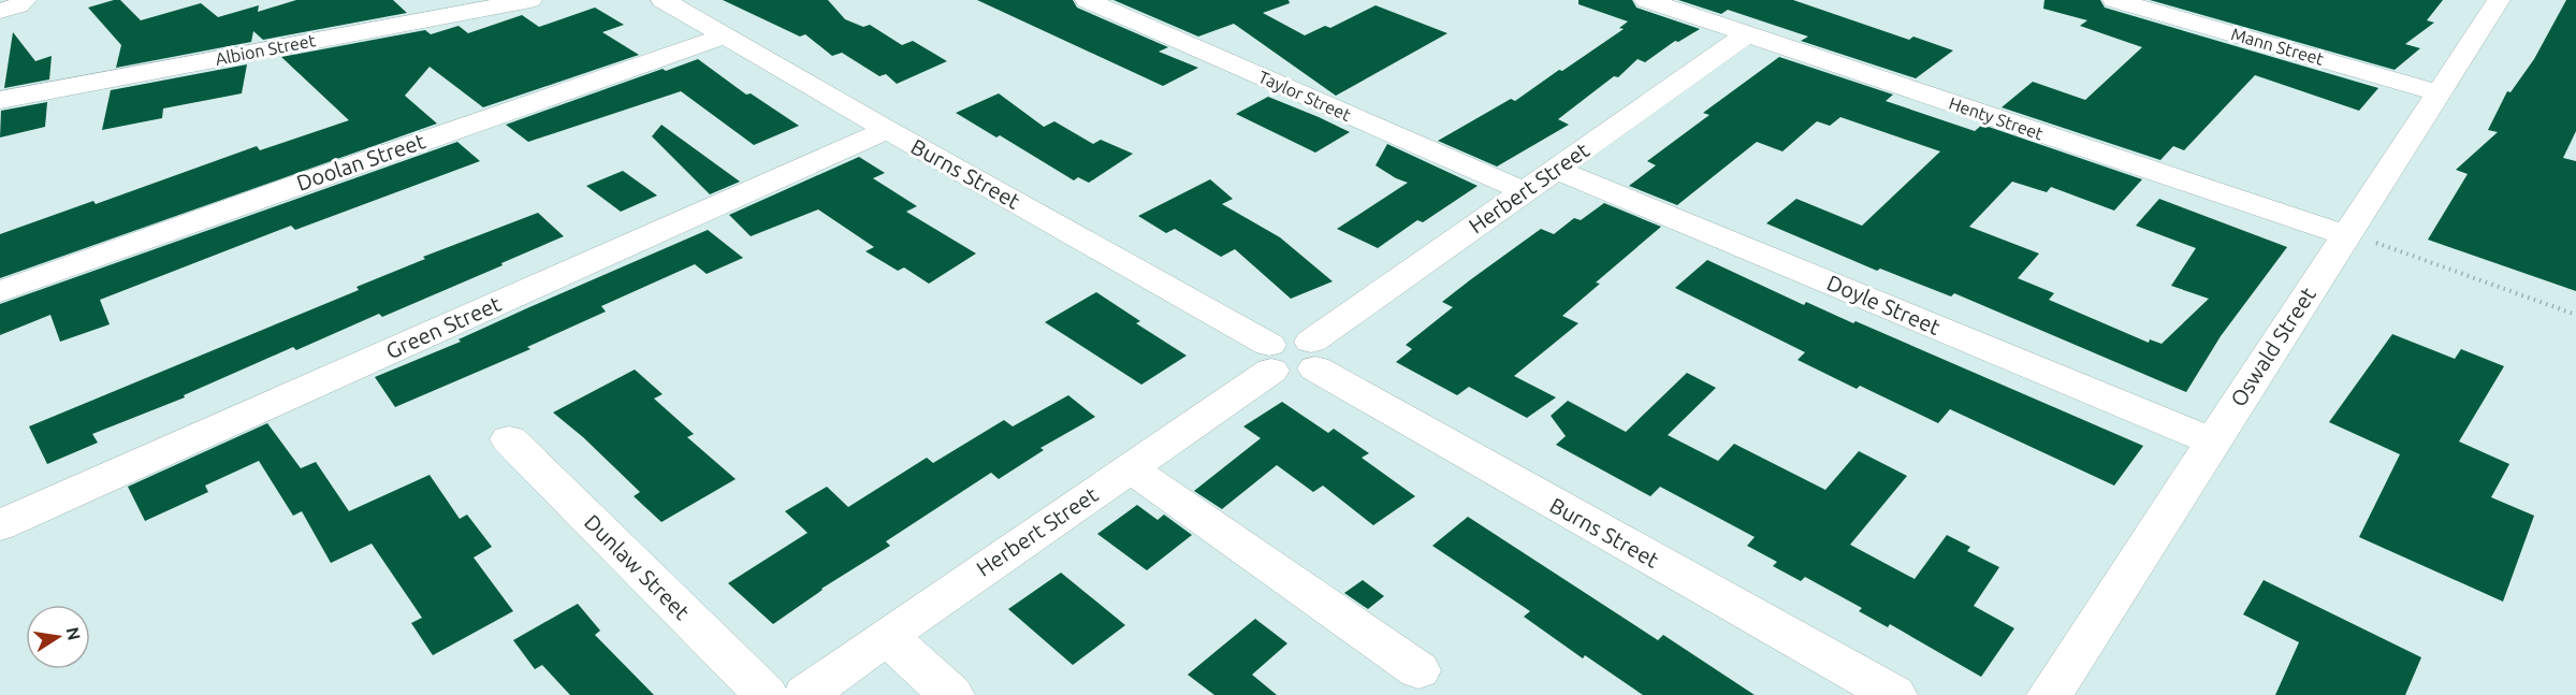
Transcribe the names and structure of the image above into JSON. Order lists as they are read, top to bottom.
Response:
{
  "streets": {
    "street": [
      "Mann Street",
      "Albion Street",
      "Taylor Street",
      "Henty Street",
      "Doolan Street",
      "Burns Street",
      "Herbert Street",
      "Doyle Street",
      "Green Street",
      "Oswald Street",
      "Dunlaw Street"
    ]
  },
  "crossings": [
    ["Mann Street", "Oswald Street"],
    ["Taylor Street", "Herbert Street"],
    ["Henty Street", "Herbert Street"],
    ["Henty Street", "Oswald Street"],
    ["Doolan Street", "Burns Street"],
    ["Burns Street", "Herbert Street"],
    ["Burns Street", "Green Street"],
    ["Herbert Street", "Doyle Street"],
    ["Doyle Street", "Oswald Street"]
  ],
  "north": "right"
}
